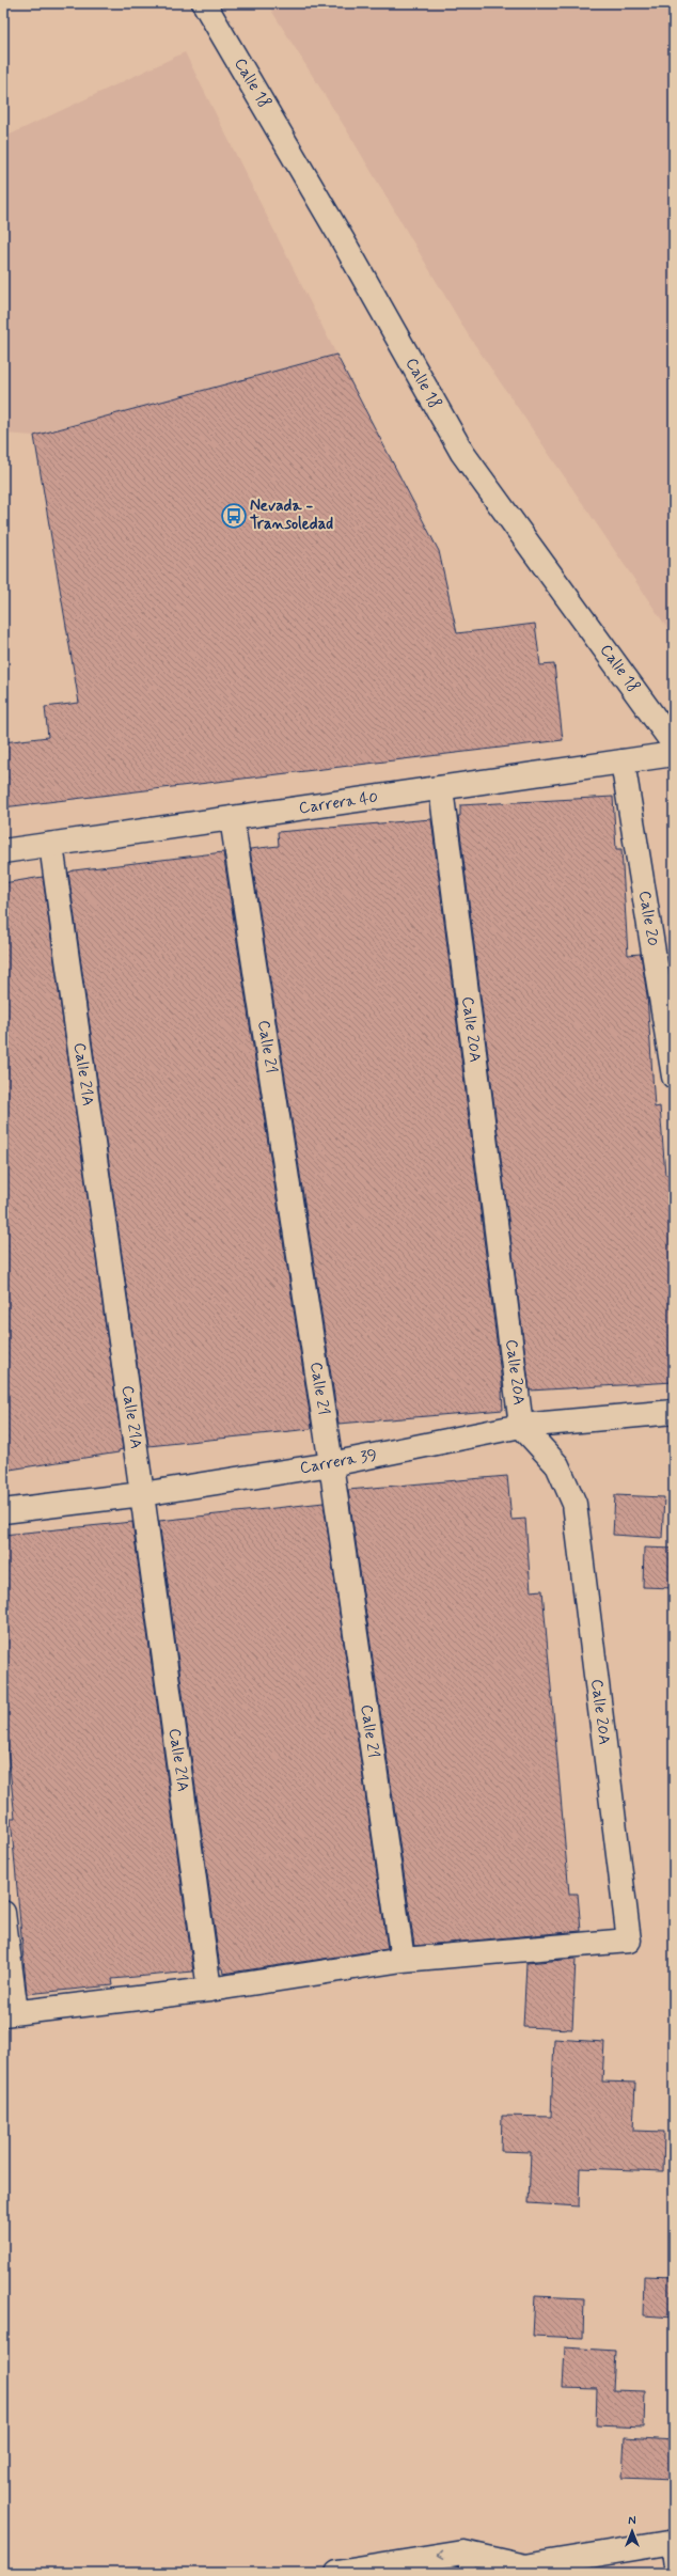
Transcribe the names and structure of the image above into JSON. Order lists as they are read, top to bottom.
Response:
{
  "streets": {
    "street": [
      "Calle 18",
      "Carrera 40",
      "Calle 20",
      "Calle 20A",
      "Calle 21",
      "Calle 21A",
      "Carrera 39"
    ]
  },
  "crossings": [
    ["Carrera 40", "Calle 20"],
    ["Carrera 40", "Calle 20A"],
    ["Carrera 40", "Calle 21"],
    ["Carrera 40", "Calle 21A"],
    ["Calle 20A", "Calle 21"],
    ["Calle 20A", "Carrera 39"],
    ["Calle 21", "Carrera 39"],
    ["Calle 21A", "Carrera 39"]
  ],
  "places": {
    "bus stop": ["Nevada - Transoledad"]
  },
  "north": "top"
}
